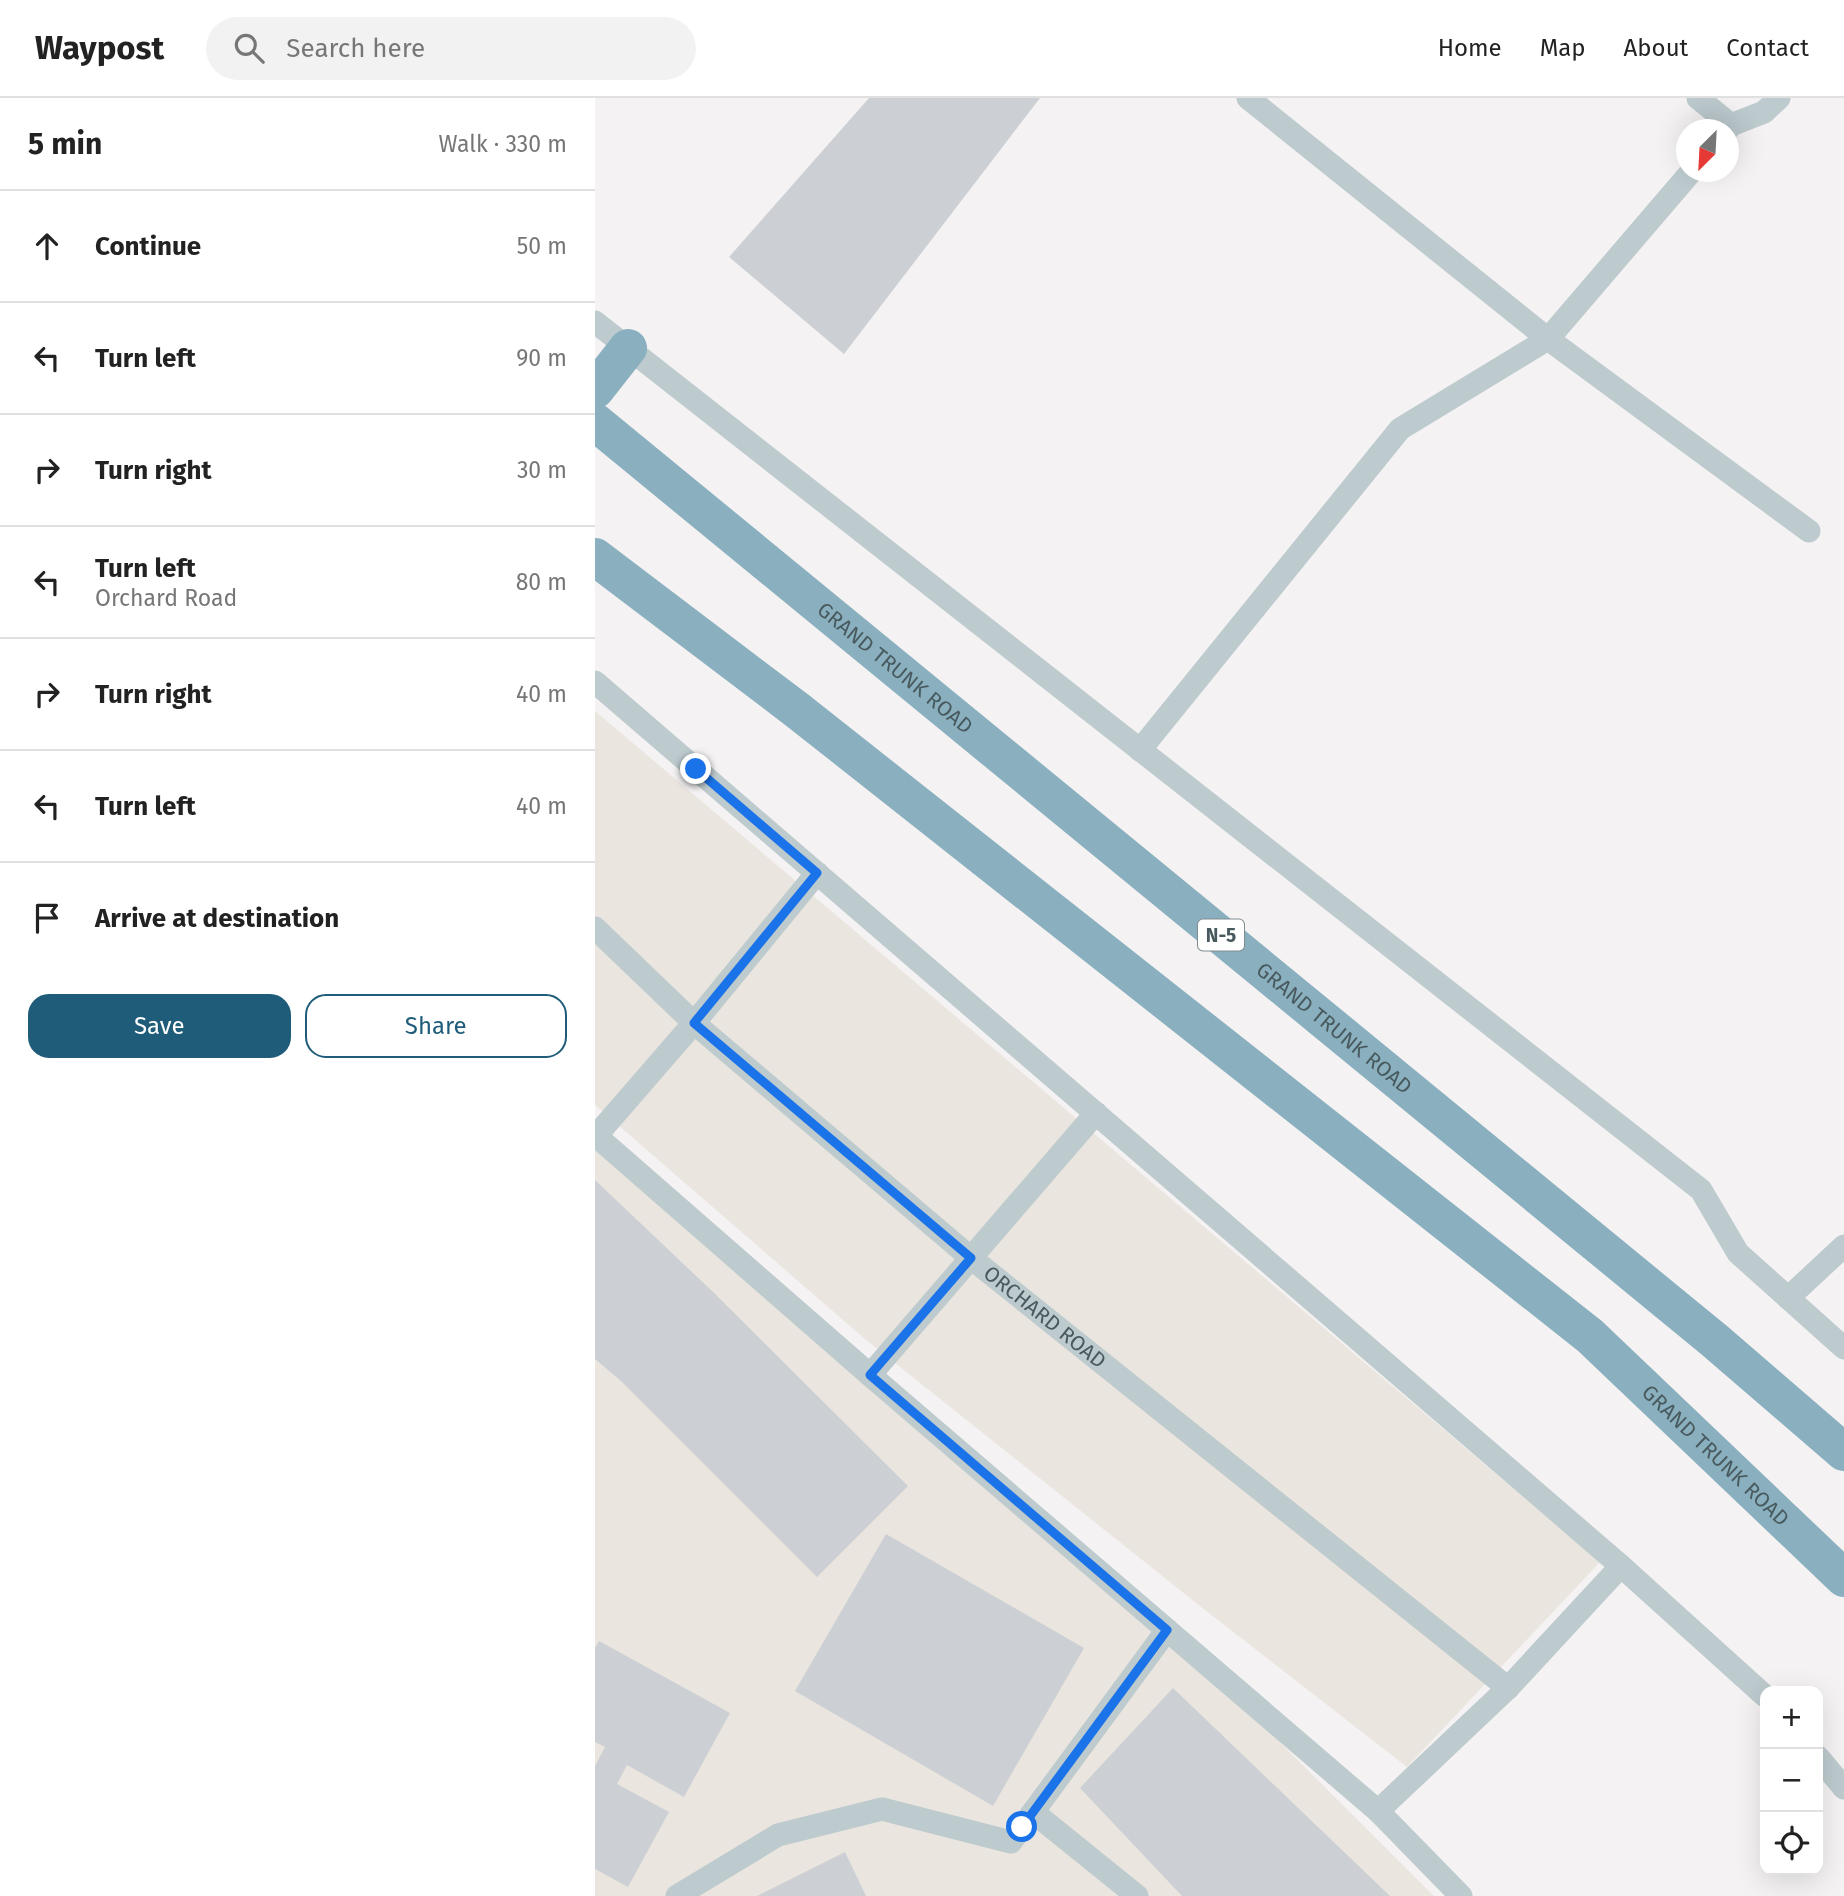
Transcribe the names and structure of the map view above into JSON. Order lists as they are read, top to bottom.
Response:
{
  "streets": {
    "highway": ["GRAND TRUNK ROAD", "N-5"],
    "street": ["ORCHARD ROAD"]
  },
  "north": "bottom left",
  "page": {
    "header": "Waypost",
    "search": "Search here",
    "nav": [
      "Home",
      "Map",
      "About",
      "Contact"
    ],
    "heading": ["5 min", "Walk · 330 m"],
    "list": [
      ["Continue", "50 m"],
      ["Turn left", "90 m"],
      ["Turn right", "30 m"],
      ["Turn left", "Orchard Road", "80 m"],
      ["Turn right", "40 m"],
      ["Turn left", "40 m"],
      "Arrive at destination"
    ],
    "buttons": ["Save", "Share"],
    "map_buttons": ["+", "−"]
  }
}
